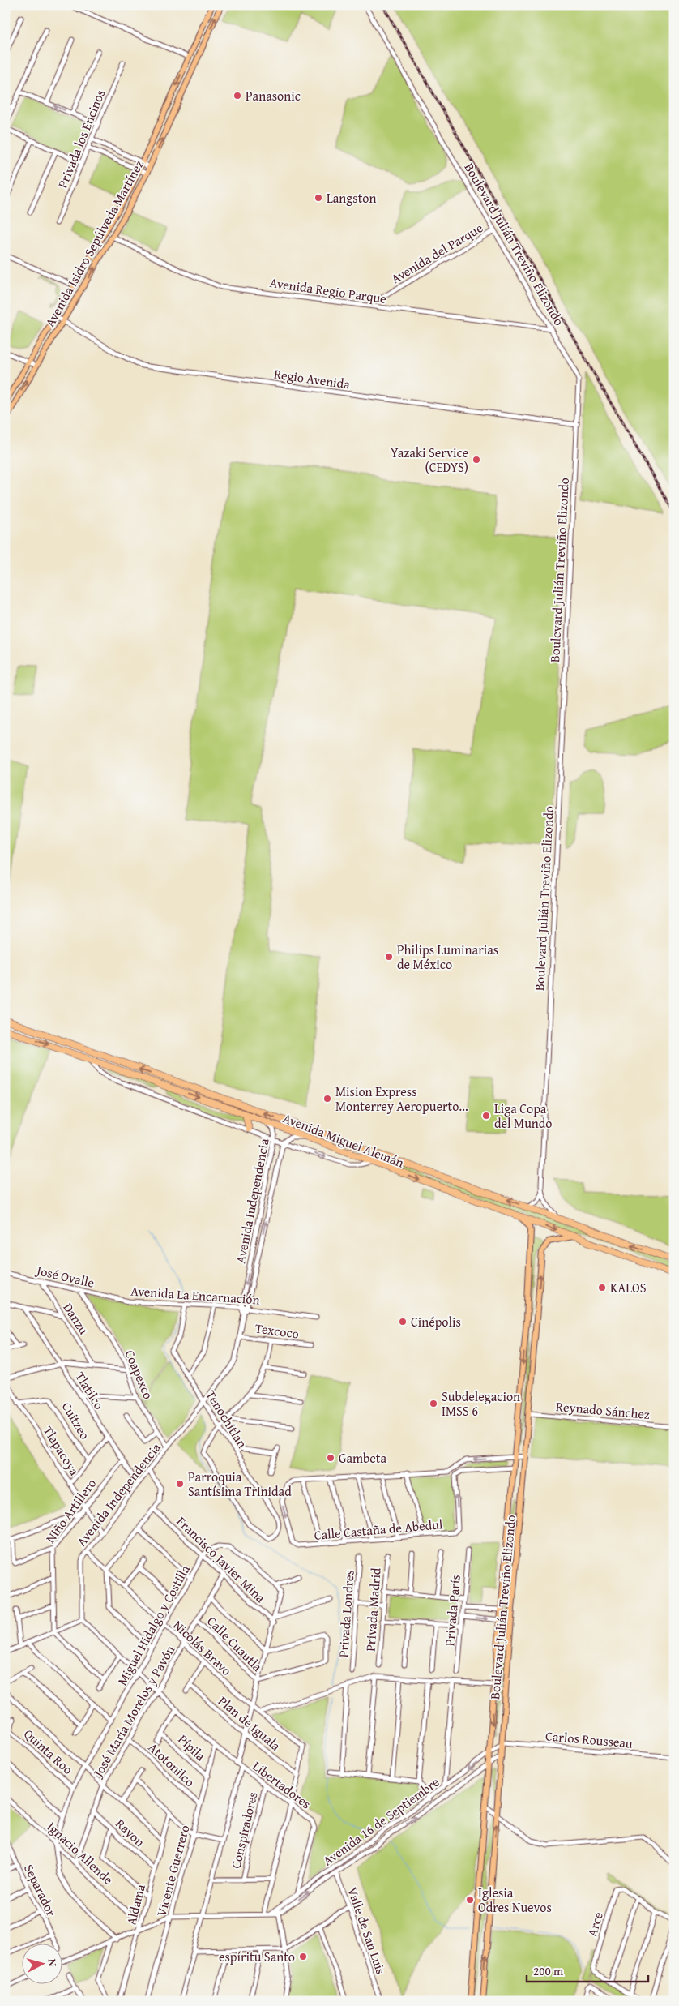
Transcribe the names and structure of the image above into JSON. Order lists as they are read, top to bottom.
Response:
{
  "streets": {
    "highway": ["Avenida Miguel Alemán"],
    "main road": ["Avenida Isidro Sepúlveda Martínez", "Boulevard Julián Treviño Elizondo"],
    "street": [
      "Privada los Encinos",
      "Avenida del Parque",
      "Avenida Regio Parque",
      "Regio Avenida",
      "Avenida Independencia",
      "José Ovalle",
      "Avenida La Encarnación",
      "Danzu",
      "Texcoco",
      "Coapexco",
      "Tlatilco",
      "Reynado Sánchez",
      "Tenochitlan",
      "Cuitzeo",
      "Tlapacoya",
      "Niño Artillero",
      "Calle Castaña de Abedul",
      "Francisco Javier Mina",
      "Privada Madrid",
      "Privada París",
      "Privada Londres",
      "Miguel Hidalgo y Costilla",
      "Calle Cuautla",
      "Nicolás Bravo",
      "José María Morelos y Pavón",
      "Plan de Iguala",
      "Carlos Rousseau",
      "Pípila",
      "Quinta Roo",
      "Atotonilco",
      "Libertadores",
      "Avenida 16 de Septiembre",
      "Conspiradores",
      "Rayon",
      "Ignacio Allende",
      "Vicente Guerrero",
      "Separador",
      "Aldama",
      "Arce",
      "Valle de San Luis"
    ]
  },
  "crossings": [
    ["Avenida Isidro Sepúlveda Martínez", "Avenida Regio Parque"],
    ["Avenida Isidro Sepúlveda Martínez", "Regio Avenida"],
    ["Boulevard Julián Treviño Elizondo", "Avenida del Parque"],
    ["Boulevard Julián Treviño Elizondo", "Avenida Regio Parque"],
    ["Boulevard Julián Treviño Elizondo", "Regio Avenida"],
    ["Boulevard Julián Treviño Elizondo", "Avenida Miguel Alemán"],
    ["Boulevard Julián Treviño Elizondo", "Reynado Sánchez"],
    ["Boulevard Julián Treviño Elizondo", "Calle Castaña de Abedul"],
    ["Boulevard Julián Treviño Elizondo", "Carlos Rousseau"],
    ["Boulevard Julián Treviño Elizondo", "Avenida 16 de Septiembre"],
    ["Avenida del Parque", "Avenida Regio Parque"],
    ["Avenida Miguel Alemán", "Avenida Independencia"],
    ["Avenida Independencia", "Avenida La Encarnación"],
    ["Avenida Independencia", "Texcoco"],
    ["Avenida Independencia", "Coapexco"],
    ["Avenida Independencia", "Tlatilco"],
    ["Avenida Independencia", "Tenochitlan"],
    ["Avenida Independencia", "Tlapacoya"],
    ["Avenida Independencia", "Nicolás Bravo"],
    ["José Ovalle", "Avenida La Encarnación"],
    ["José Ovalle", "Danzu"],
    ["José Ovalle", "Coapexco"],
    ["Avenida La Encarnación", "Tenochitlan"],
    ["Tlatilco", "Niño Artillero"],
    ["Cuitzeo", "Tlapacoya"],
    ["Tlapacoya", "Niño Artillero"],
    ["Francisco Javier Mina", "Miguel Hidalgo y Costilla"],
    ["Francisco Javier Mina", "José María Morelos y Pavón"],
    ["Miguel Hidalgo y Costilla", "Nicolás Bravo"],
    ["Miguel Hidalgo y Costilla", "Quinta Roo"],
    ["Miguel Hidalgo y Costilla", "Avenida 16 de Septiembre"],
    ["Miguel Hidalgo y Costilla", "Ignacio Allende"],
    ["Calle Cuautla", "José María Morelos y Pavón"],
    ["Nicolás Bravo", "José María Morelos y Pavón"],
    ["Nicolás Bravo", "Plan de Iguala"],
    ["José María Morelos y Pavón", "Atotonilco"],
    ["José María Morelos y Pavón", "Rayon"],
    ["José María Morelos y Pavón", "Ignacio Allende"],
    ["Plan de Iguala", "Libertadores"],
    ["Carlos Rousseau", "Avenida 16 de Septiembre"],
    ["Pípila", "Vicente Guerrero"],
    ["Atotonilco", "Vicente Guerrero"],
    ["Libertadores", "Avenida 16 de Septiembre"],
    ["Libertadores", "Conspiradores"],
    ["Avenida 16 de Septiembre", "Vicente Guerrero"],
    ["Avenida 16 de Septiembre", "Aldama"],
    ["Avenida 16 de Septiembre", "Valle de San Luis"],
    ["Rayon", "Aldama"],
    ["Ignacio Allende", "Aldama"]
  ],
  "places": [
    "Panasonic",
    "Langston",
    "Yazaki Service (CEDYS)",
    "Philips Luminarias de México",
    "Mision Express Monterrey Aeropuerto…",
    "Liga Copa del Mundo",
    "KALOS",
    "Cinépolis",
    "Subdelegacion IMSS 6",
    "Gambeta",
    "Parroquia Santísima Trinidad",
    "Iglesia Odres Nuevos",
    "espíritu Santo"
  ],
  "scale_bar": "200 m",
  "north": "right"
}
